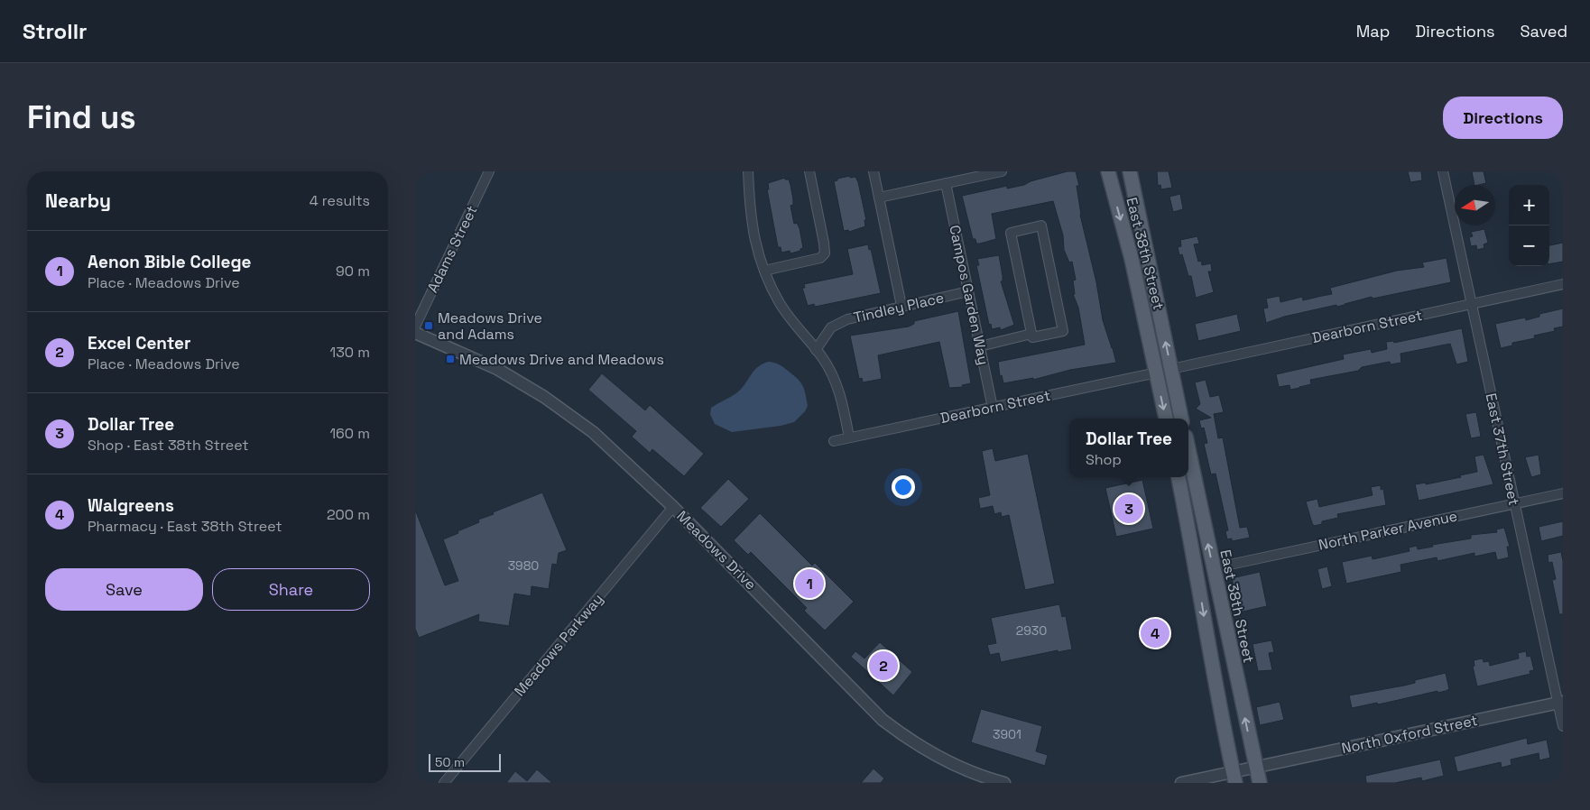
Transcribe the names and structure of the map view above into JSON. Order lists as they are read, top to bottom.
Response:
{
  "streets": {
    "main road": ["East 38th Street"],
    "street": [
      "Adams Street",
      "Campos Garden Way",
      "Tindley Place",
      "Dearborn Street",
      "East 37th Street",
      "North Parker Avenue",
      "Meadows Drive",
      "Meadows Parkway",
      "North Oxford Street"
    ]
  },
  "crossings": [
    ["East 38th Street", "Dearborn Street"],
    ["East 38th Street", "North Parker Avenue"],
    ["East 38th Street", "North Oxford Street"],
    ["Campos Garden Way", "Tindley Place"],
    ["Campos Garden Way", "Dearborn Street"],
    ["Dearborn Street", "East 37th Street"],
    ["East 37th Street", "North Parker Avenue"],
    ["East 37th Street", "North Oxford Street"],
    ["Meadows Drive", "Meadows Parkway"]
  ],
  "places": {
    "transit": ["Meadows Drive and Adams", "Meadows Drive and Meadows"]
  },
  "house_numbers": ["3980", "2930", "3901"],
  "scale_bar": "50 m",
  "north": "left",
  "page": {
    "header": "Strollr",
    "nav": ["Map", "Directions", "Saved"],
    "buttons": [
      "Directions",
      ["Save", "Share"]
    ],
    "title": "Find us",
    "heading": ["Nearby", "4 results"],
    "map_buttons": ["+", "−"],
    "list": [
      {
        "mark": "1",
        "name": "Aenon Bible College",
        "note": "Place · Meadows Drive",
        "value": "90 m"
      },
      {
        "mark": "2",
        "name": "Excel Center",
        "note": "Place · Meadows Drive",
        "value": "130 m"
      },
      {
        "mark": "3",
        "name": "Dollar Tree",
        "note": "Shop · East 38th Street",
        "value": "160 m"
      },
      {
        "mark": "4",
        "name": "Walgreens",
        "note": "Pharmacy · East 38th Street",
        "value": "200 m"
      }
    ],
    "popup": ["Dollar Tree", "Shop"],
    "pins": [
      "3",
      "1",
      "4",
      "2"
    ],
    "scale": "50 m"
  }
}
